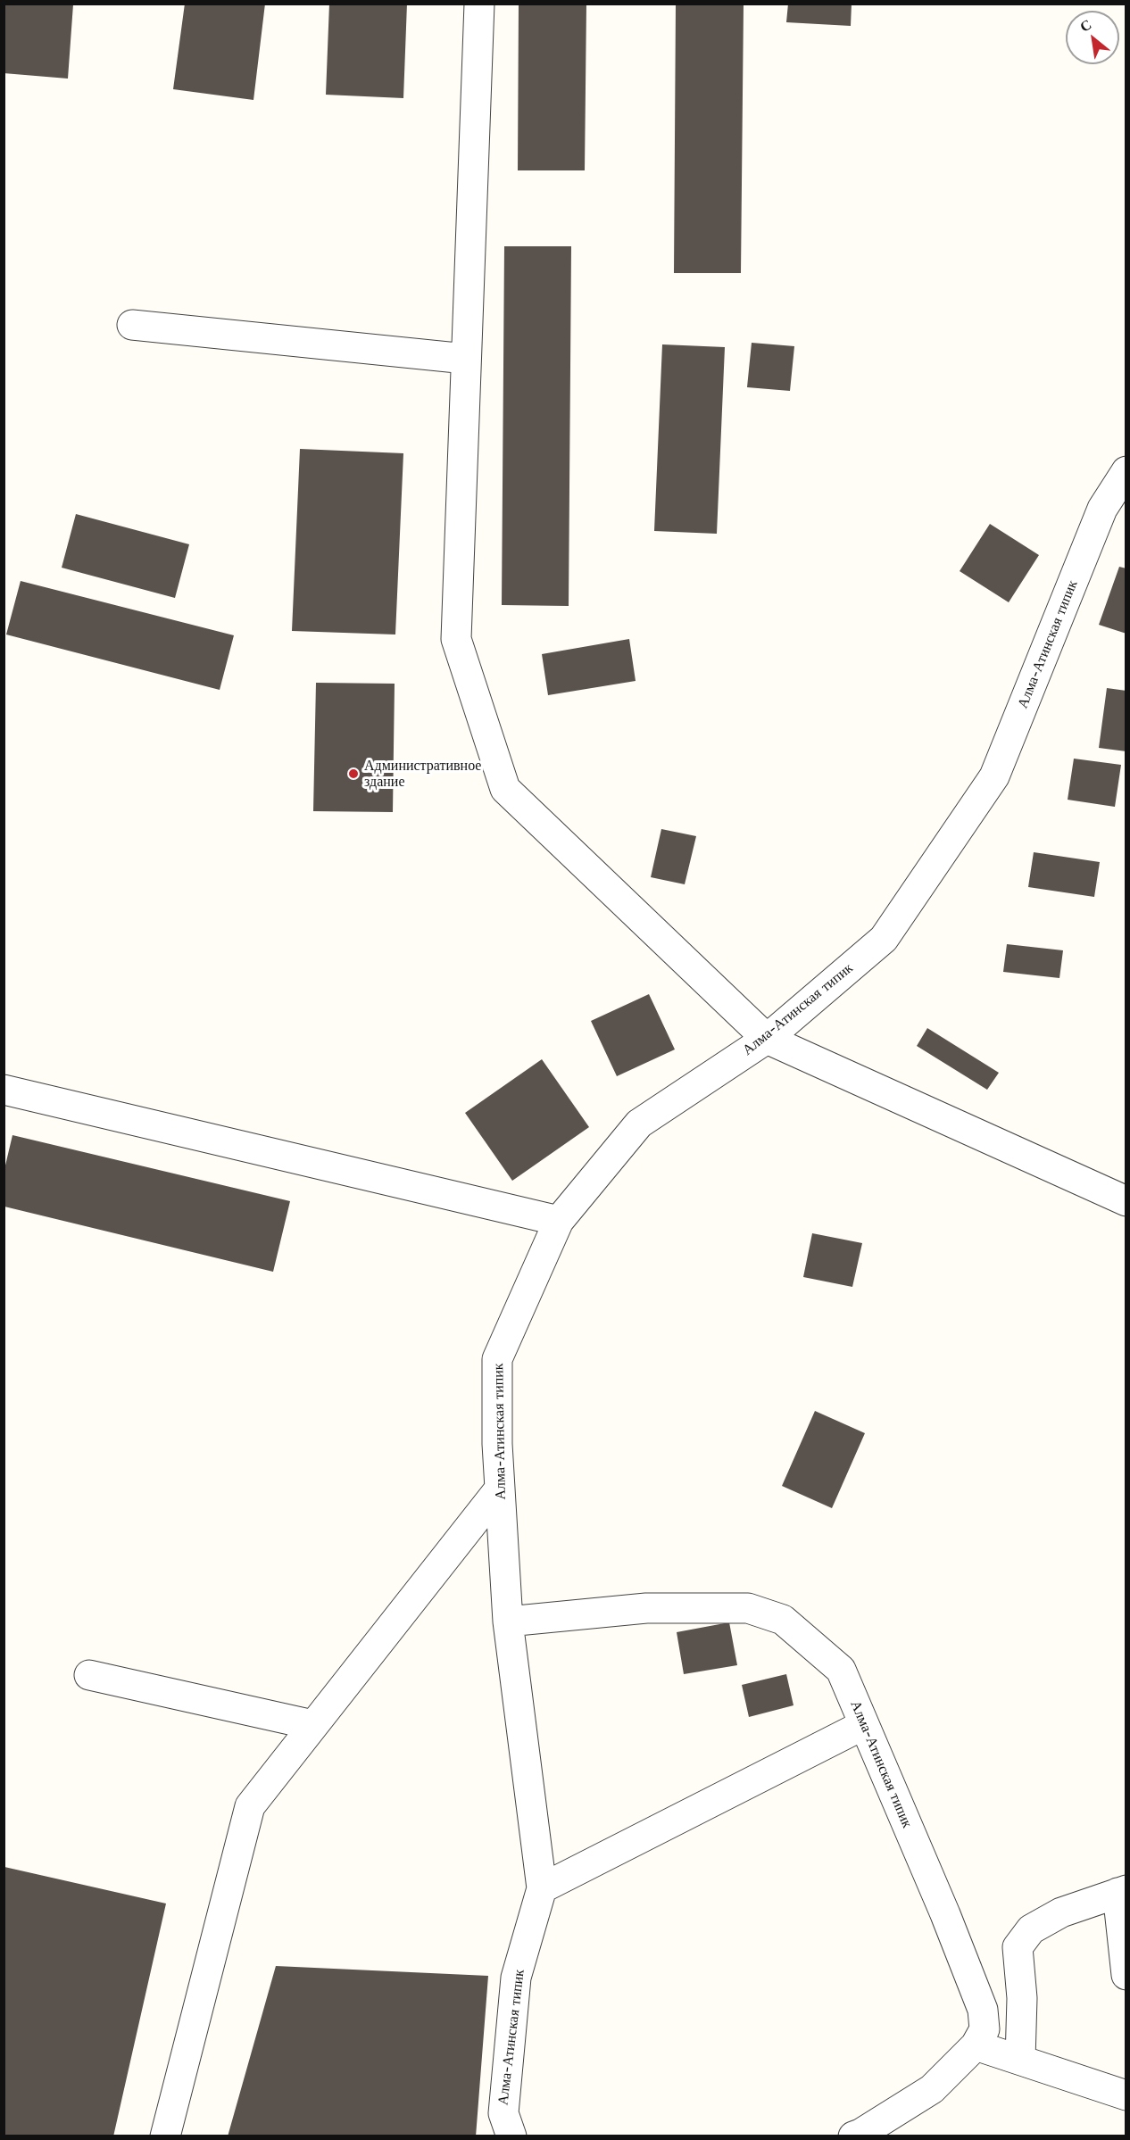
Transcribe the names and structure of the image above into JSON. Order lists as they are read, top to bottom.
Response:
{
  "streets": {
    "street": ["Алма-Атинская типик"]
  },
  "places": ["Административное здание"],
  "north": "top left"
}
